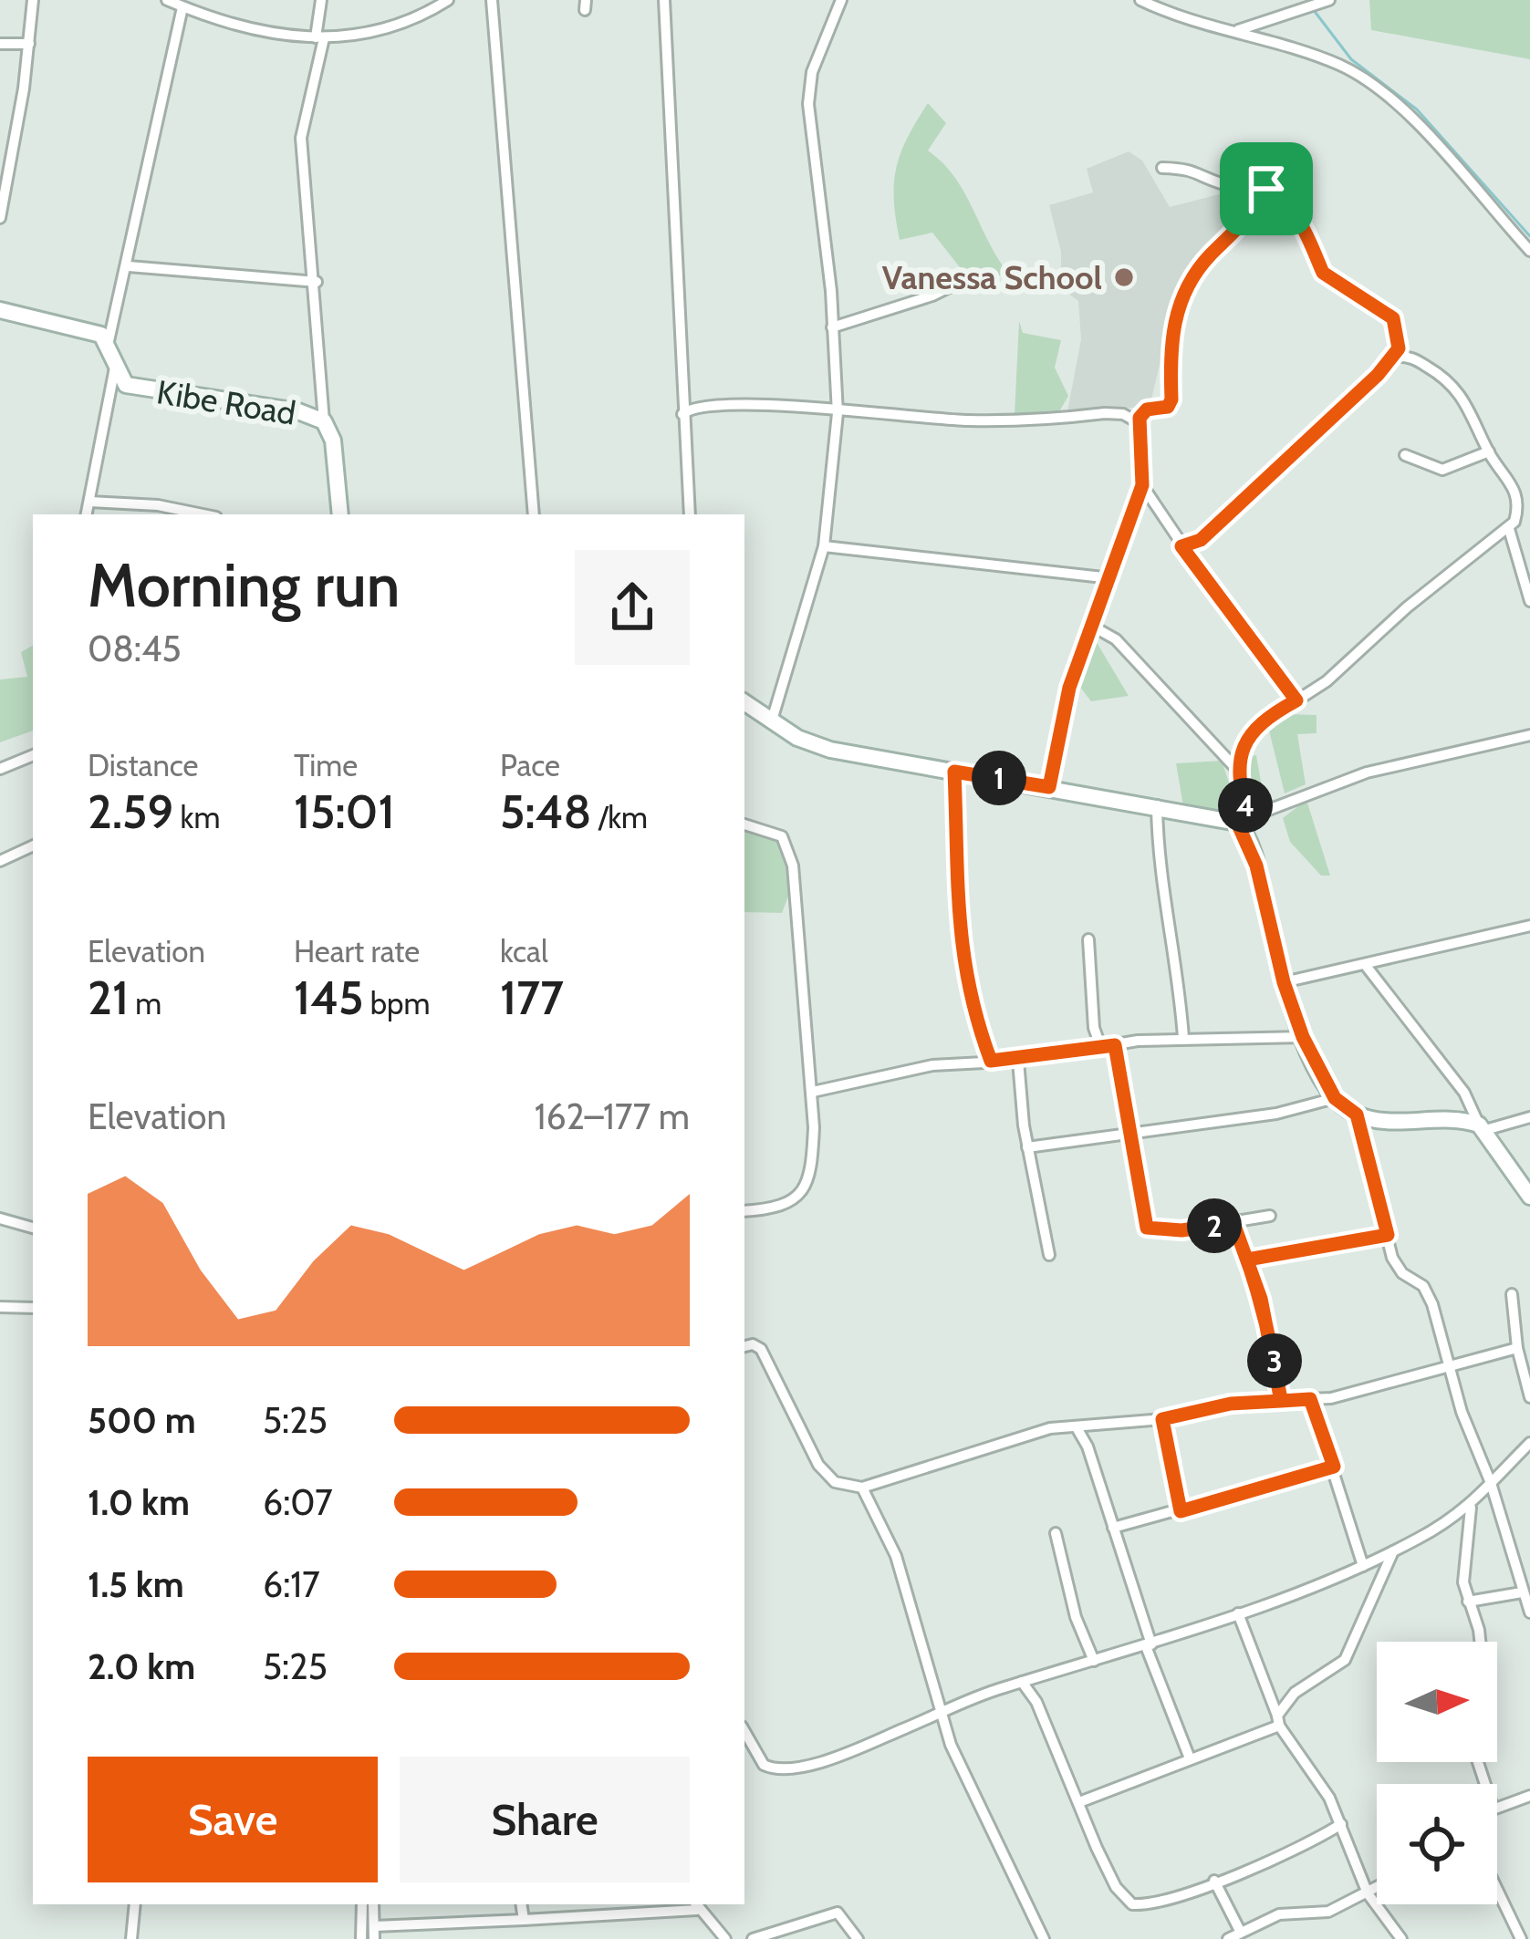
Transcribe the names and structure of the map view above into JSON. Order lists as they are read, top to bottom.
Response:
{
  "streets": {
    "street": ["Kibe Road"]
  },
  "places": ["Vanessa School"],
  "north": "right",
  "page": {
    "heading": ["Morning run", "08:45"],
    "stats": [
      ["Distance", "2.59 km"],
      ["Time", "15:01"],
      ["Pace", "5:48 /km"],
      ["Elevation", "21 m"],
      ["Heart rate", "145 bpm"],
      ["kcal", "177"]
    ],
    "pins": [
      "1",
      "4",
      "2",
      "3"
    ],
    "chart": ["Elevation", "162–177 m"],
    "list": [
      {
        "name": "500 m",
        "note": "5:25"
      },
      {
        "name": "1.0 km",
        "note": "6:07"
      },
      {
        "name": "1.5 km",
        "note": "6:17"
      },
      {
        "name": "2.0 km",
        "note": "5:25"
      }
    ],
    "buttons": ["Save", "Share"]
  }
}
